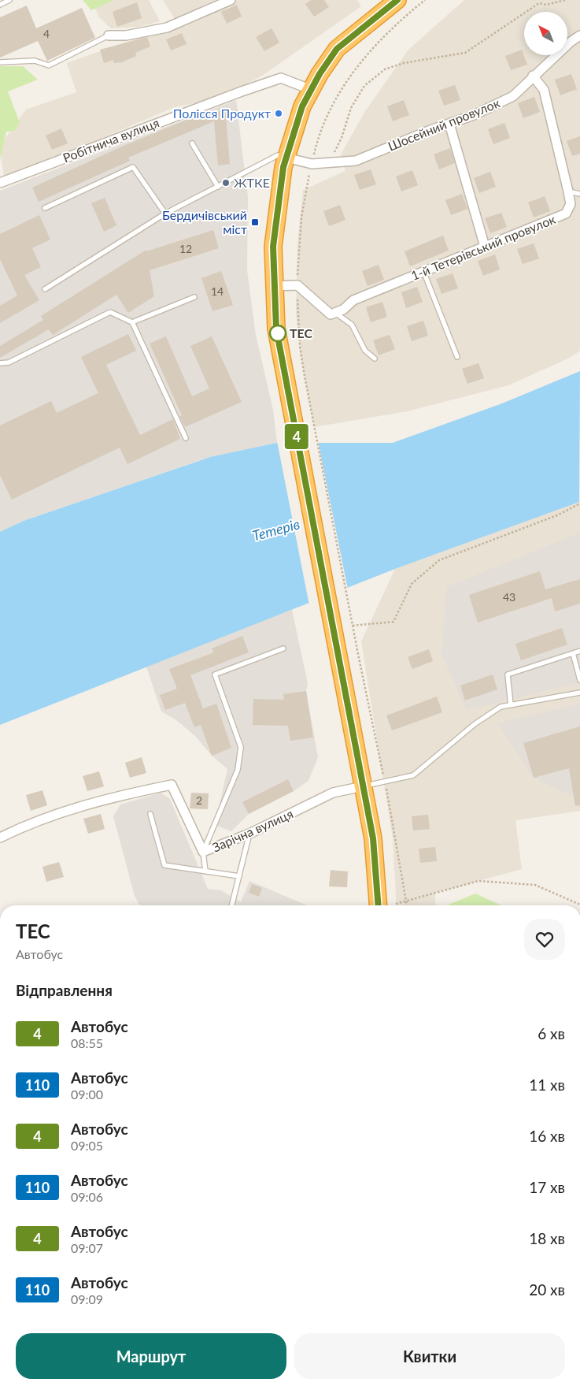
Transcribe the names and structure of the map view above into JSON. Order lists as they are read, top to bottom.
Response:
{
  "streets": {
    "street": [
      "Шосейний провулок",
      "Робітнича вулиця",
      "1-й Тетерівський провулок",
      "Зарічна вулиця"
    ]
  },
  "crossings": [
    ["Шосейний провулок", "1-й Тетерівський провулок"]
  ],
  "water": ["Тетерів"],
  "places": {
    "other": ["Полісся Продукт", "ЖТКЕ", "ТЕС"],
    "transit": ["Бердичівський міст"]
  },
  "lines": ["bus line 4"],
  "house_numbers": [
    "4",
    "12",
    "14",
    "43",
    "2"
  ],
  "north": "top left",
  "page": {
    "on_map": "4",
    "heading": [
      ["ТЕС", "Автобус"],
      "Відправлення"
    ],
    "list": [
      {
        "mark": "4",
        "name": "Автобус",
        "note": "08:55",
        "value": "6 хв"
      },
      {
        "mark": "110",
        "name": "Автобус",
        "note": "09:00",
        "value": "11 хв"
      },
      {
        "mark": "4",
        "name": "Автобус",
        "note": "09:05",
        "value": "16 хв"
      },
      {
        "mark": "110",
        "name": "Автобус",
        "note": "09:06",
        "value": "17 хв"
      },
      {
        "mark": "4",
        "name": "Автобус",
        "note": "09:07",
        "value": "18 хв"
      },
      {
        "mark": "110",
        "name": "Автобус",
        "note": "09:09",
        "value": "20 хв"
      }
    ],
    "buttons": ["Маршрут", "Квитки"]
  }
}
